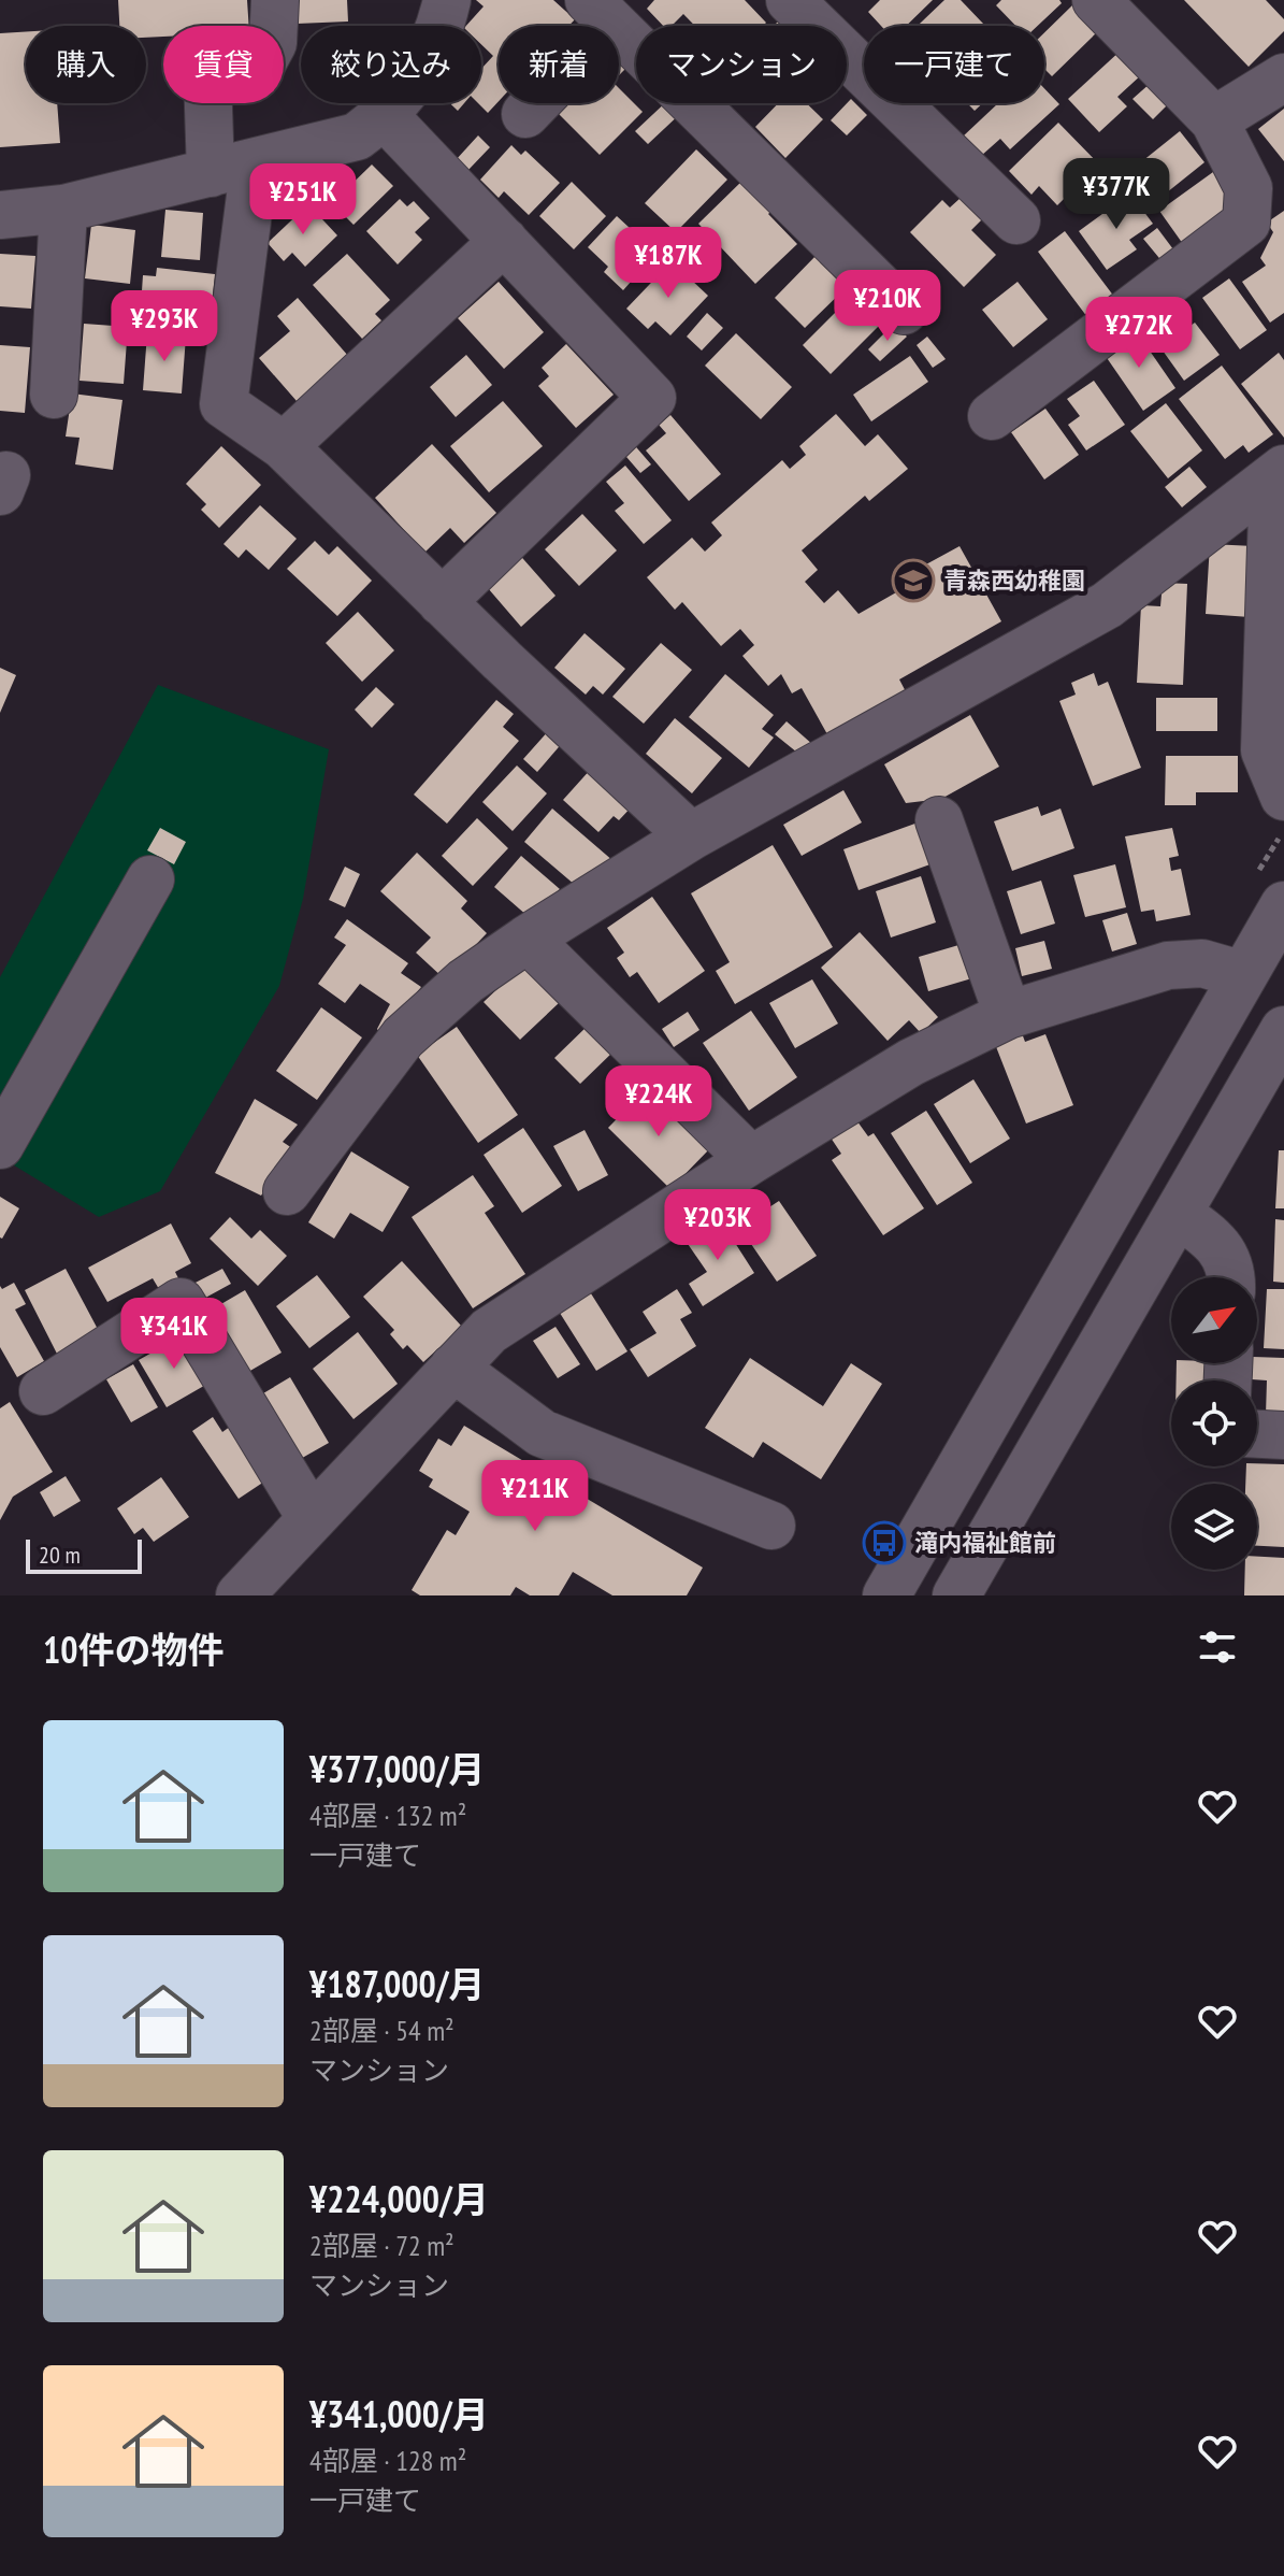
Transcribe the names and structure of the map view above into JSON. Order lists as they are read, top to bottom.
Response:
{
  "places": {
    "school or university": ["青森西幼稚園"],
    "bus stop": ["滝内福祉館前"]
  },
  "scale_bar": "20 m",
  "north": "top right",
  "page": {
    "chip": [
      "購入",
      "賃貸",
      "絞り込み",
      "新着",
      "マンション",
      "一戸建て"
    ],
    "price": [
      "¥377K",
      "¥251K",
      "¥187K",
      "¥210K",
      "¥293K",
      "¥272K",
      "¥224K",
      "¥203K",
      "¥341K",
      "¥211K"
    ],
    "scale": "20 m",
    "heading": "10件の物件",
    "list": [
      {
        "name": "¥377,000/月",
        "note": "4部屋 · 132 m² · 一戸建て"
      },
      {
        "name": "¥187,000/月",
        "note": "2部屋 · 54 m² · マンション"
      },
      {
        "name": "¥224,000/月",
        "note": "2部屋 · 72 m² · マンション"
      },
      {
        "name": "¥341,000/月",
        "note": "4部屋 · 128 m² · 一戸建て"
      }
    ]
  }
}
